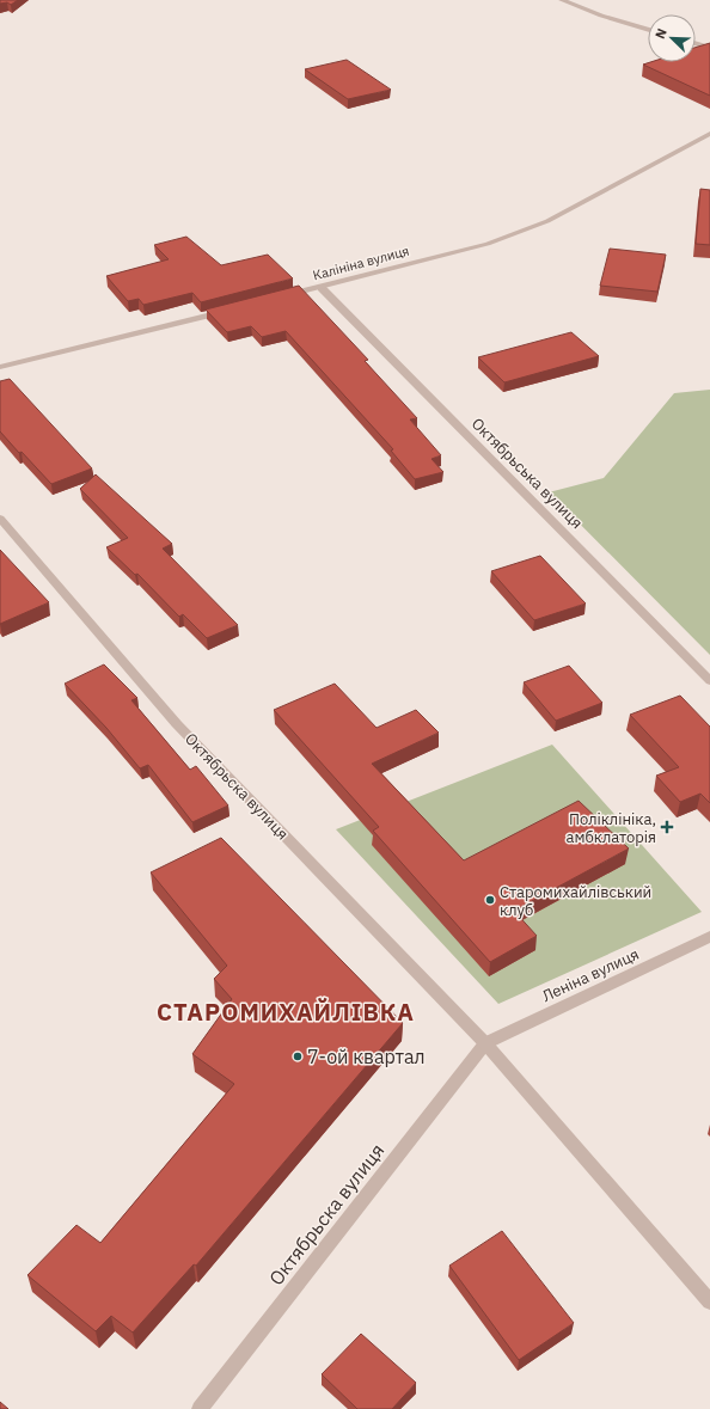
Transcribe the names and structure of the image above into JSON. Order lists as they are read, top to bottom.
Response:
{
  "streets": {
    "street": [
      "Калініна вулиця",
      "Октябрьська вулиця",
      "Октябрьска вулиця",
      "Леніна вулиця"
    ]
  },
  "crossings": [
    ["Калініна вулиця", "Октябрьська вулиця"],
    ["Октябрьска вулиця", "Леніна вулиця"]
  ],
  "districts": ["СТАРОМИХАЙЛІВКА"],
  "places": {
    "health": ["Поліклініка, амбклаторія"],
    "other": ["Старомихайлівський клуб", "7-ой квартал"]
  },
  "north": "top left"
}
